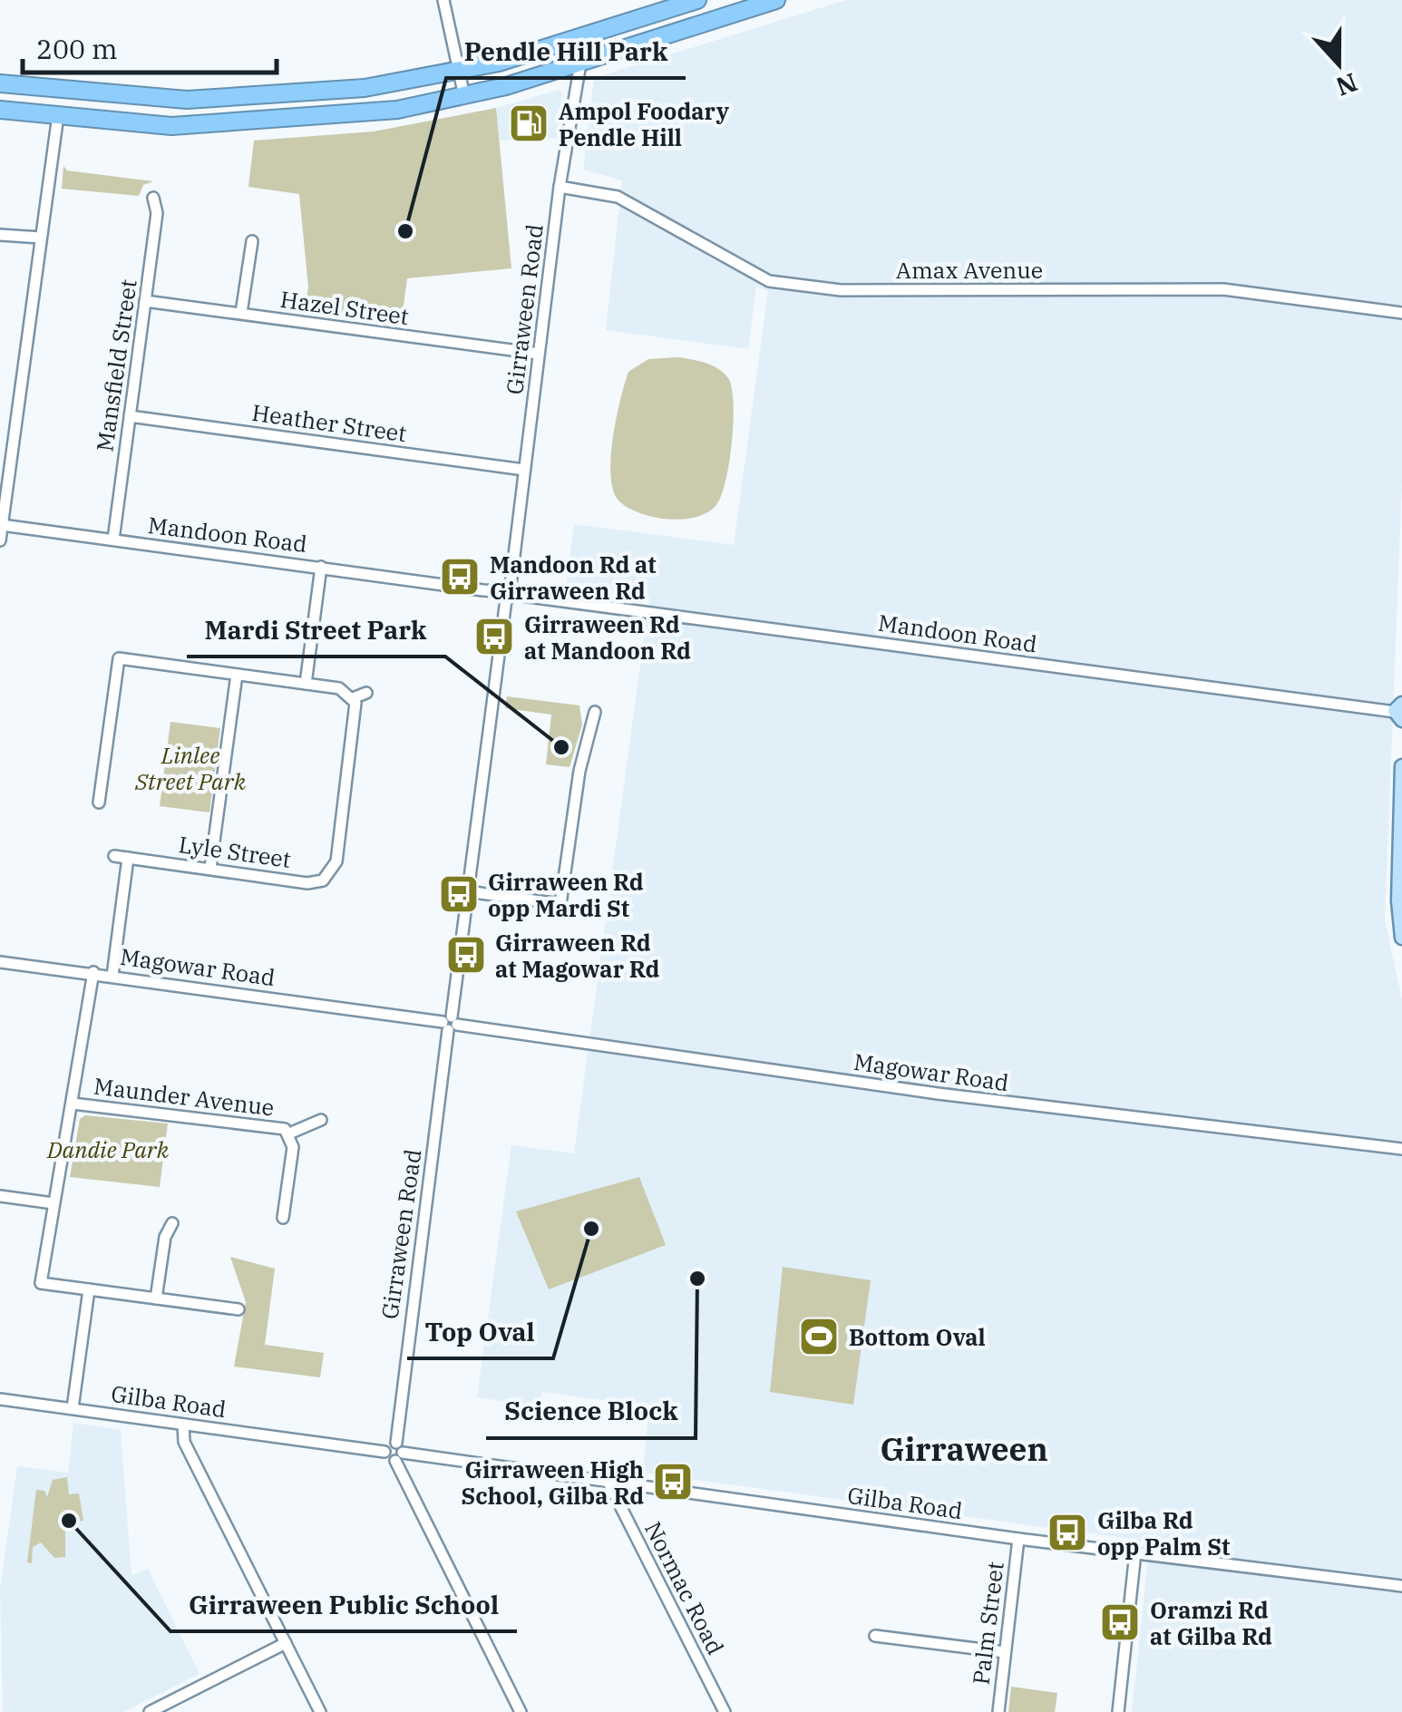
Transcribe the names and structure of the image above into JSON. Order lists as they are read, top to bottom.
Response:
{
  "streets": {
    "street": [
      "Amax Avenue",
      "Hazel Street",
      "Girraween Road",
      "Mansfield Street",
      "Heather Street",
      "Mandoon Road",
      "Lyle Street",
      "Magowar Road",
      "Maunder Avenue",
      "Gilba Road",
      "Normac Road",
      "Palm Street"
    ]
  },
  "crossings": [
    ["Amax Avenue", "Girraween Road"],
    ["Hazel Street", "Girraween Road"],
    ["Hazel Street", "Mansfield Street"],
    ["Girraween Road", "Heather Street"],
    ["Girraween Road", "Mandoon Road"],
    ["Girraween Road", "Magowar Road"],
    ["Girraween Road", "Gilba Road"],
    ["Mansfield Street", "Heather Street"],
    ["Mansfield Street", "Mandoon Road"],
    ["Magowar Road", "Maunder Avenue"],
    ["Gilba Road", "Normac Road"],
    ["Gilba Road", "Palm Street"]
  ],
  "districts": ["Girraween"],
  "parks": ["Linlee Street Park", "Dandie Park"],
  "places": {
    "fuel station": ["Ampol Foodary Pendle Hill"],
    "other": [
      "Pendle Hill Park",
      "Mardi Street Park",
      "Top Oval",
      "Science Block",
      "Girraween Public School"
    ],
    "bus stop": [
      "Mandoon Rd at Girraween Rd",
      "Girraween Rd at Mandoon Rd",
      "Girraween Rd opp Mardi St",
      "Girraween Rd at Magowar Rd",
      "Girraween High School, Gilba Rd",
      "Gilba Rd opp Palm St",
      "Oramzi Rd at Gilba Rd"
    ],
    "sports": ["Bottom Oval"]
  },
  "scale_bar": "200 m",
  "north": "bottom"
}
